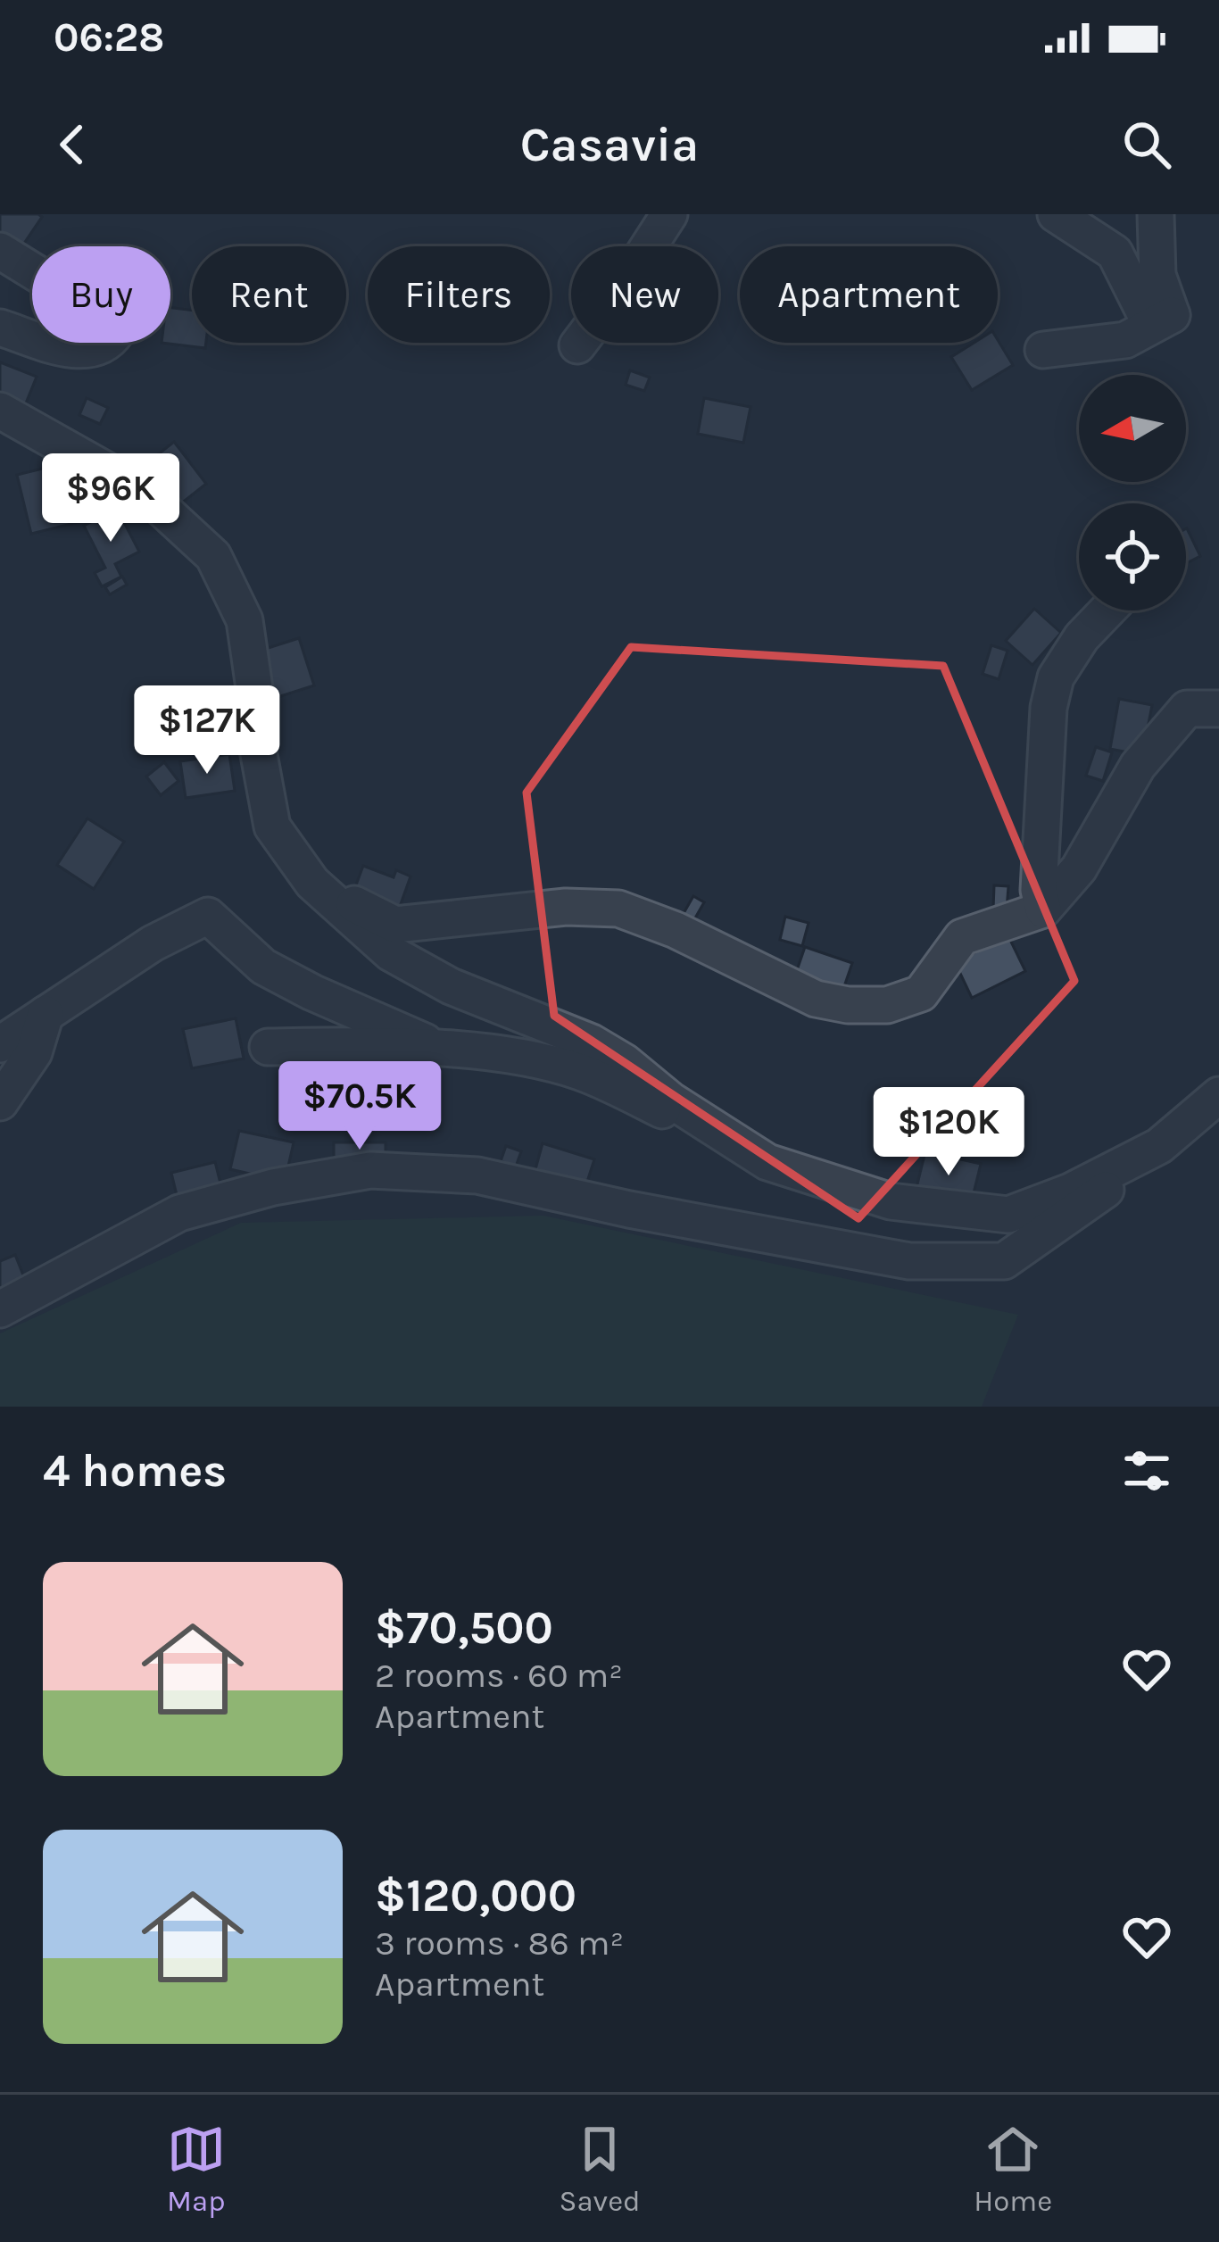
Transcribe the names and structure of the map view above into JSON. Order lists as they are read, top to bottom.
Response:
{
  "north": "left",
  "page": {
    "status": "06:28",
    "header": "Casavia",
    "chip": [
      "Buy",
      "Rent",
      "Filters",
      "New",
      "Apartment"
    ],
    "price": [
      "$96K",
      "$127K",
      "$70.5K",
      "$120K"
    ],
    "heading": "4 homes",
    "list": [
      {
        "name": "$70,500",
        "note": "2 rooms · 60 m² · Apartment"
      },
      {
        "name": "$120,000",
        "note": "3 rooms · 86 m² · Apartment"
      }
    ],
    "tabs": ["Map", "Saved", "Home"]
  }
}
